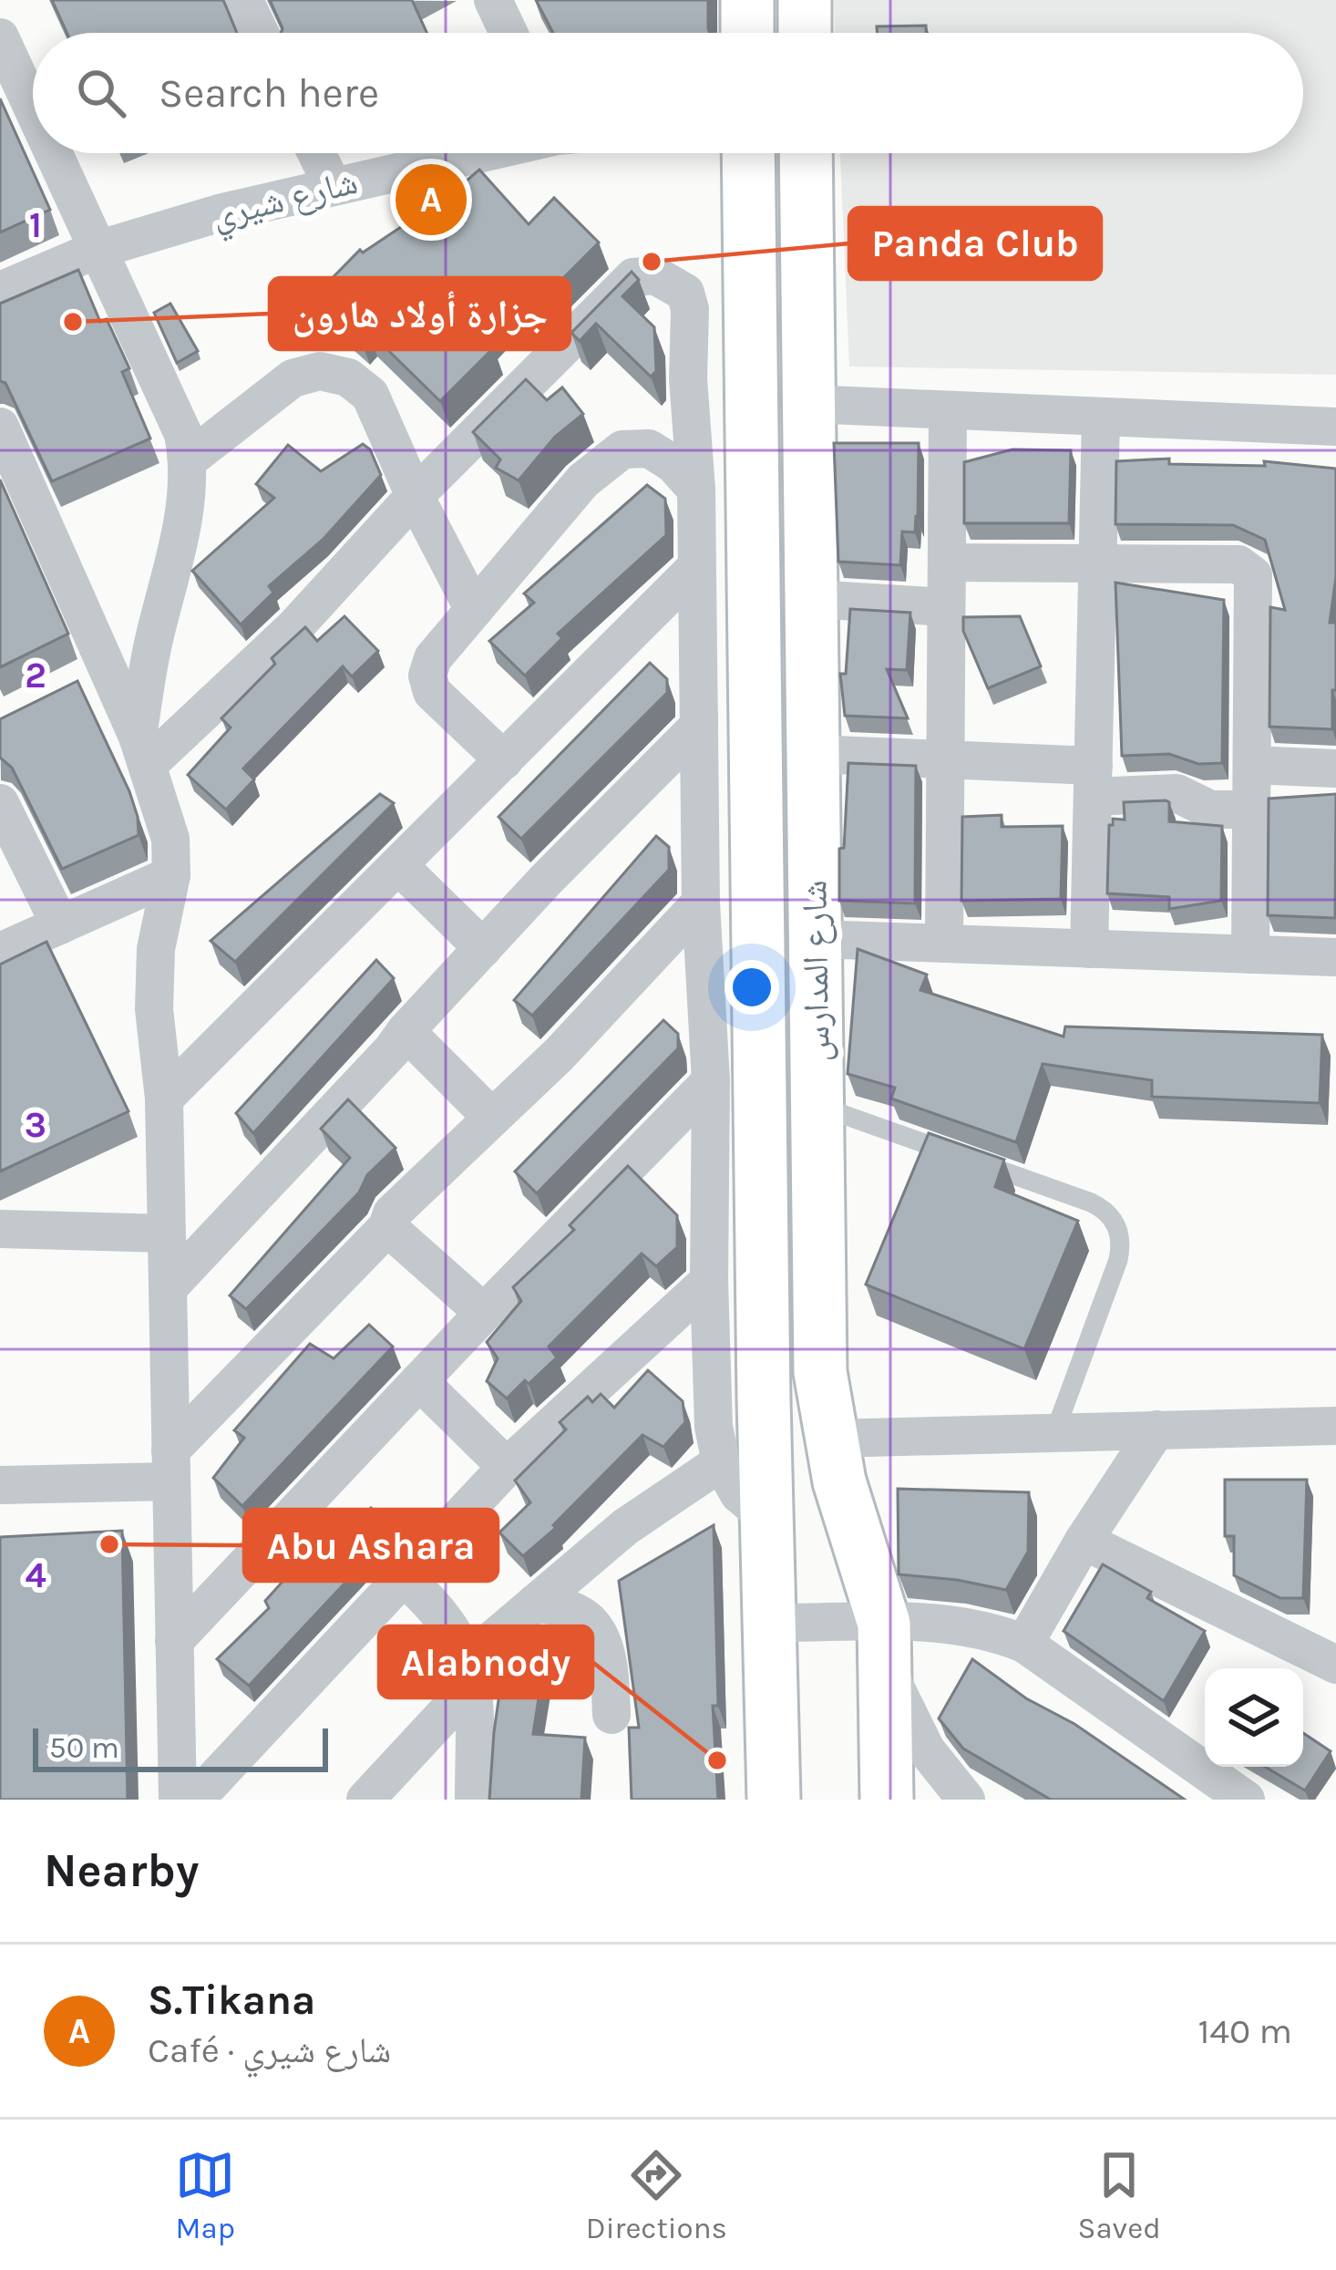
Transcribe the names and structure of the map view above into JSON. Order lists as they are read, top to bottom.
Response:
{
  "streets": {
    "street": ["شارع شيري", "شارع المدارس"]
  },
  "places": [
    "Panda Club",
    "جزارة أولاد هارون",
    "Abu Ashara",
    "Alabnody"
  ],
  "scale_bar": "50 m",
  "page": {
    "search": "Search here",
    "pins": "A",
    "scale": "50 m",
    "heading": "Nearby",
    "list": [
      {
        "mark": "A",
        "name": "S.Tikana",
        "note": "Café · شارع شيري",
        "value": "140 m"
      }
    ],
    "nav": ["Map", "Directions", "Saved"]
  },
  "grid": {
    "rows": [
      "1",
      "2",
      "3",
      "4"
    ]
  }
}
